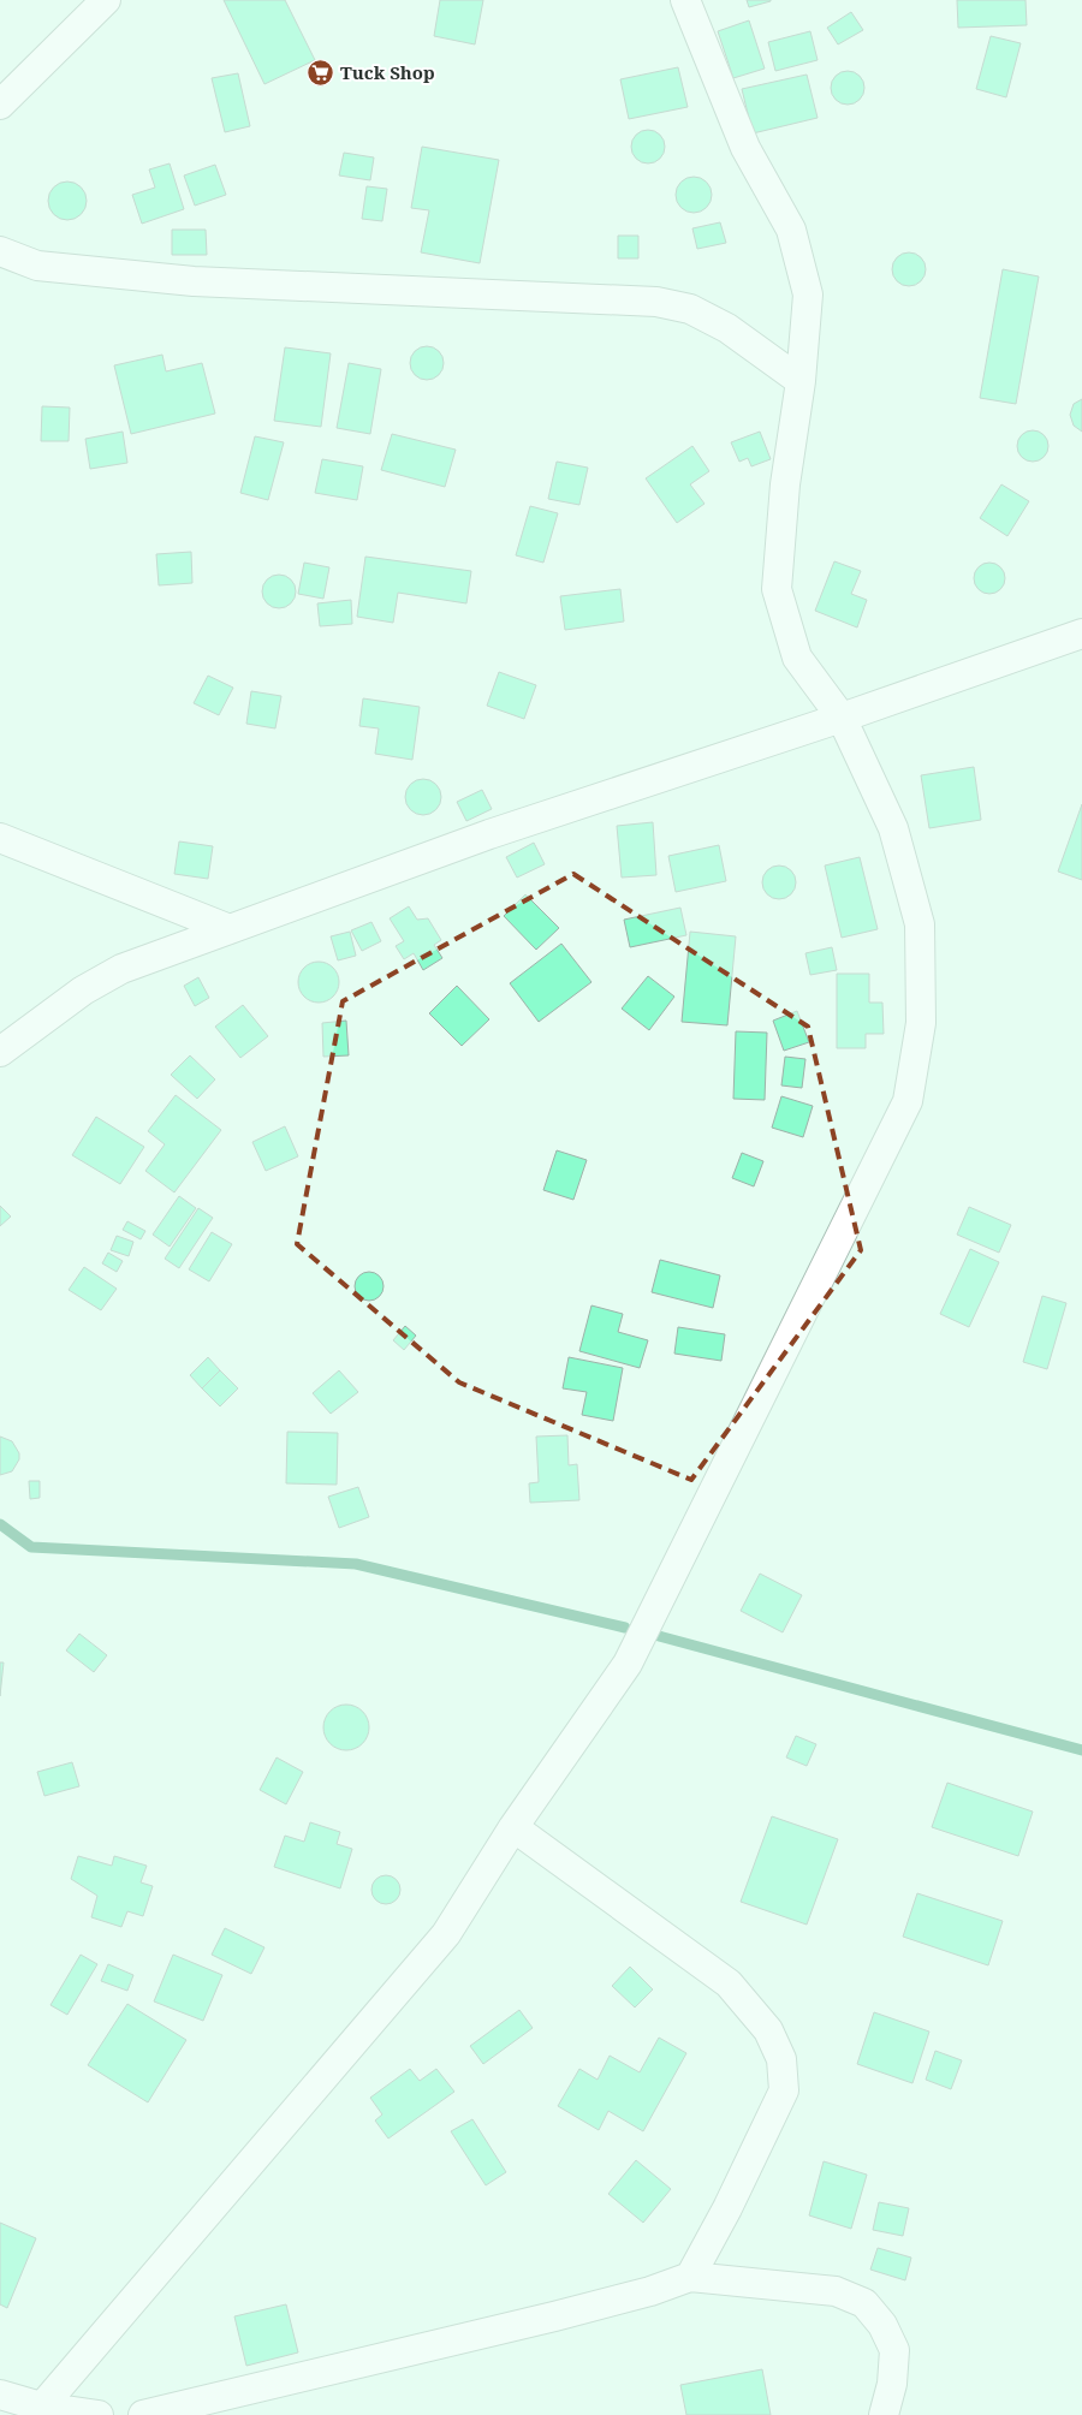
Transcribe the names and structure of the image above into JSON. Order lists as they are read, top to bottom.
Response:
{
  "places": {
    "supermarket": ["Tuck Shop"]
  }
}
